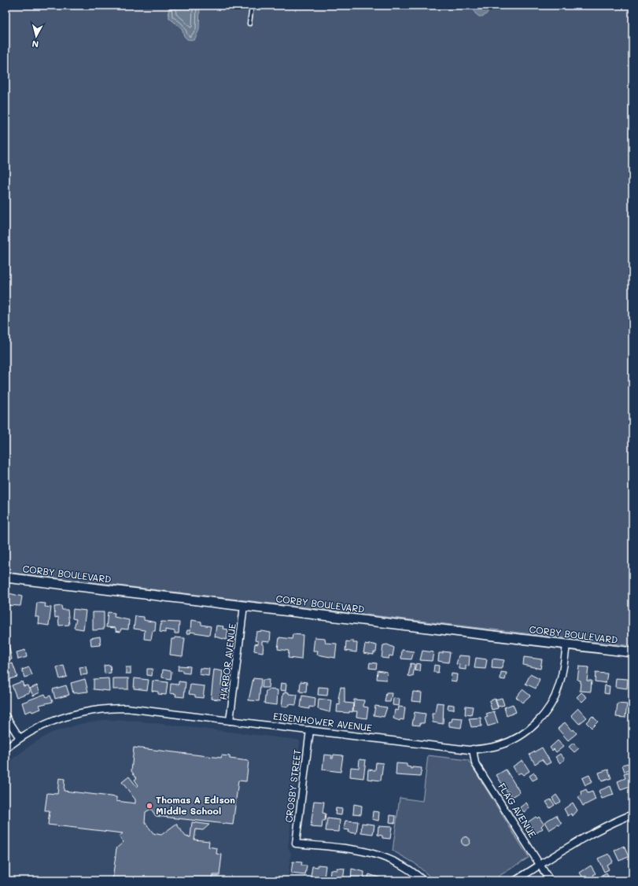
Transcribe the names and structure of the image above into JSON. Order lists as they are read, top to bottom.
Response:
{
  "streets": {
    "street": [
      "CORBY BOULEVARD",
      "HARBOR AVENUE",
      "EISENHOWER AVENUE",
      "CROSBY STREET",
      "FLAG AVENUE"
    ]
  },
  "crossings": [
    ["CORBY BOULEVARD", "HARBOR AVENUE"],
    ["CORBY BOULEVARD", "EISENHOWER AVENUE"],
    ["HARBOR AVENUE", "EISENHOWER AVENUE"],
    ["EISENHOWER AVENUE", "CROSBY STREET"],
    ["EISENHOWER AVENUE", "FLAG AVENUE"]
  ],
  "places": ["Thomas A Edison Middle School"],
  "north": "bottom"
}
